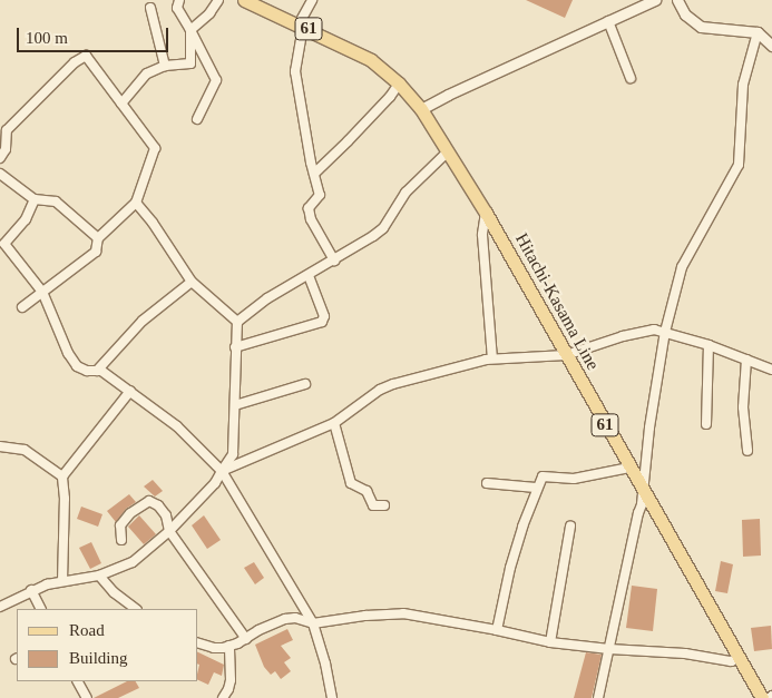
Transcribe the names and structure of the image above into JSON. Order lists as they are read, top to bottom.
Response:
{
  "streets": {
    "main road": ["61", "Hitachi-Kasama Line"]
  },
  "legend": ["Road", "Building"],
  "scale_bar": "100 m"
}
